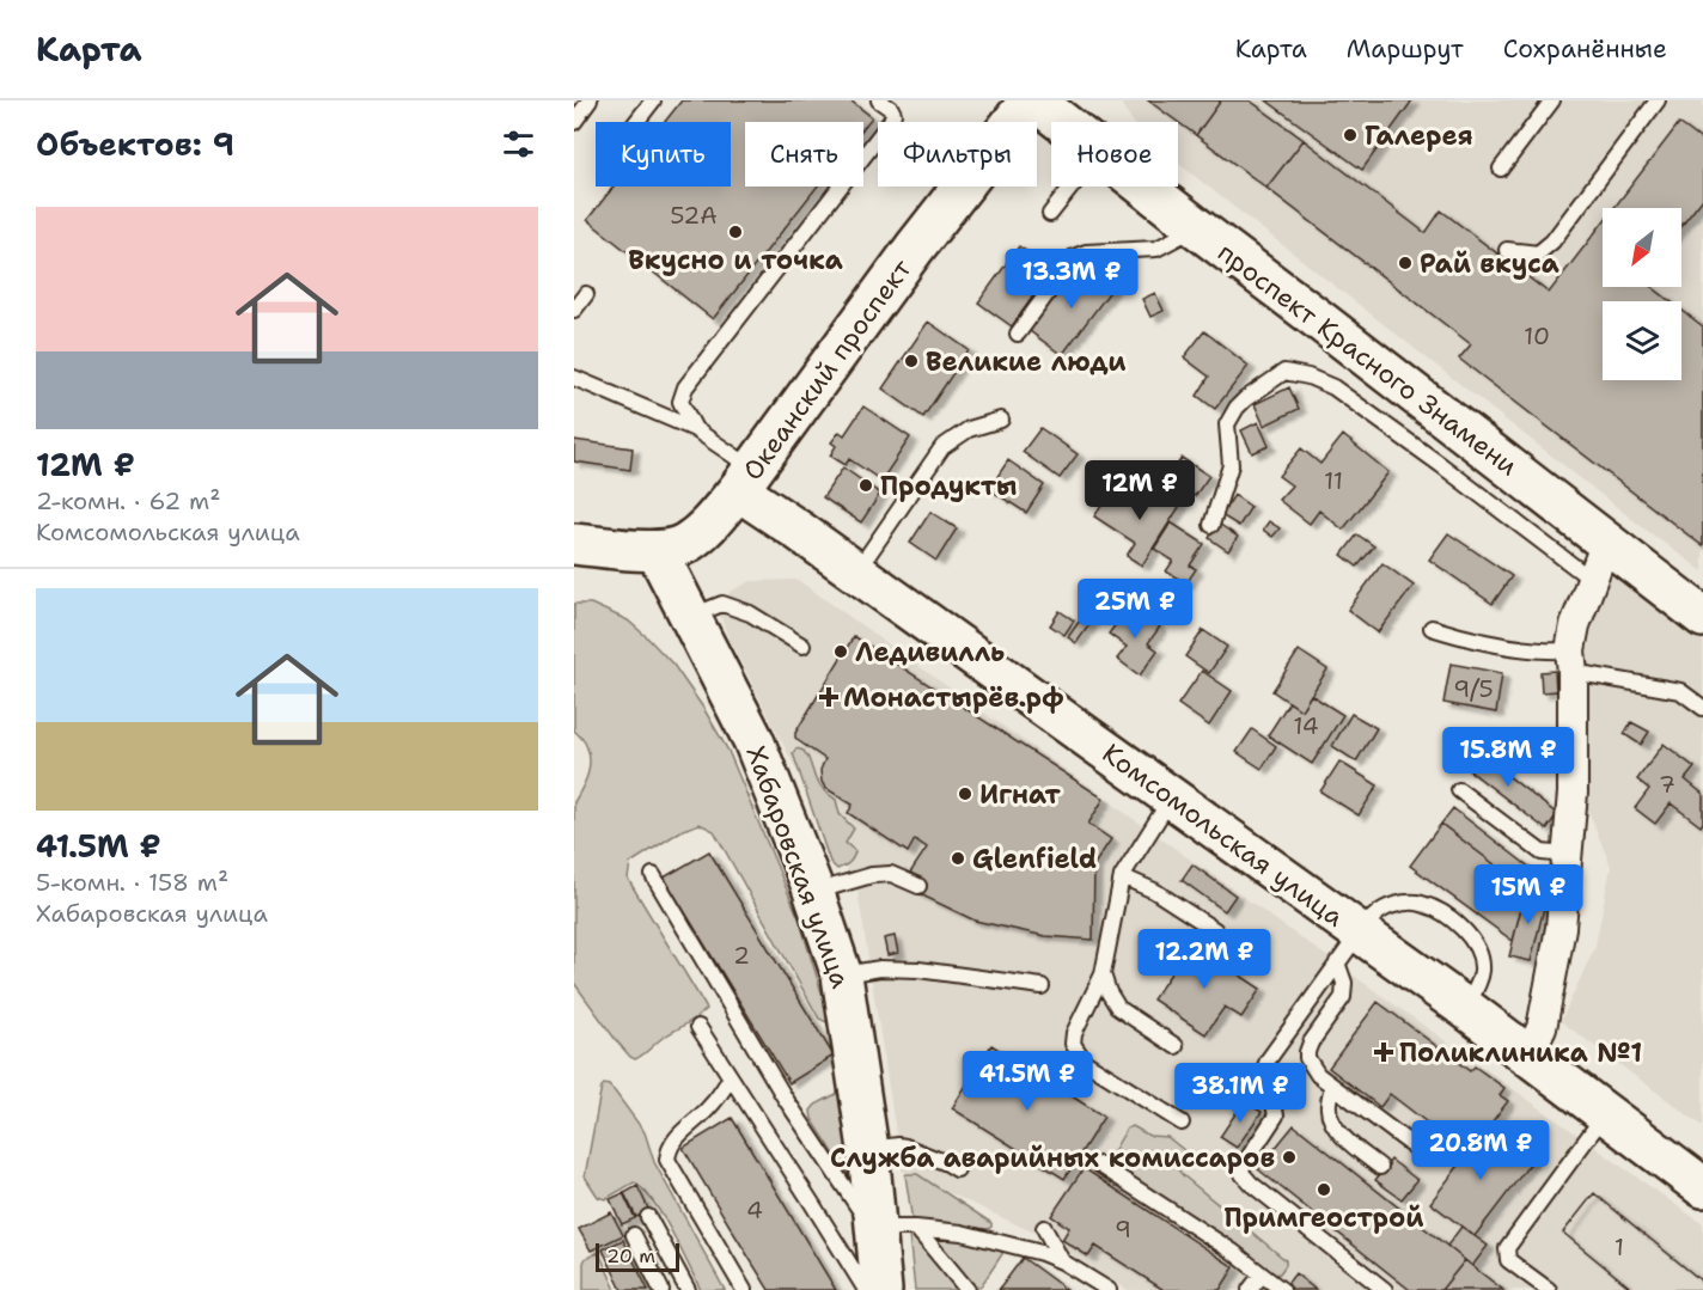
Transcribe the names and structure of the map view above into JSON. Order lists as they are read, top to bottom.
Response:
{
  "streets": {
    "main road": [
      "проспект Красного Знамени",
      "Океанский проспект",
      "Комсомольская улица",
      "Хабаровская улица"
    ]
  },
  "crossings": [
    ["Океанский проспект", "Комсомольская улица"],
    ["Океанский проспект", "Хабаровская улица"]
  ],
  "places": {
    "other": [
      "Галерея",
      "Вкусно и точка",
      "Рай вкуса",
      "Великие люди",
      "Продукты",
      "Ледивилль",
      "Игнат",
      "Glenfield",
      "Служба аварийных комиссаров",
      "Примгеострой"
    ],
    "health": ["Монастырёв.рф", "Поликлиника №1"]
  },
  "house_numbers": [
    "52А",
    "10",
    "11",
    "9/5",
    "14",
    "7",
    "2",
    "4",
    "9",
    "1"
  ],
  "scale_bar": "20 m",
  "north": "bottom left",
  "page": {
    "header": "Карта",
    "nav": ["Карта", "Маршрут", "Сохранённые"],
    "heading": "Объектов: 9",
    "chip": [
      "Купить",
      "Снять",
      "Фильтры",
      "Новое"
    ],
    "list": [
      {
        "name": "12M ₽",
        "note": "2-комн. · 62 m² · Комсомольская улица"
      },
      {
        "name": "41.5M ₽",
        "note": "5-комн. · 158 m² · Хабаровская улица"
      }
    ],
    "price": [
      "13.3M ₽",
      "12M ₽",
      "25M ₽",
      "15.8M ₽",
      "15M ₽",
      "12.2M ₽",
      "41.5M ₽",
      "38.1M ₽",
      "20.8M ₽"
    ],
    "scale": "20 m"
  }
}
